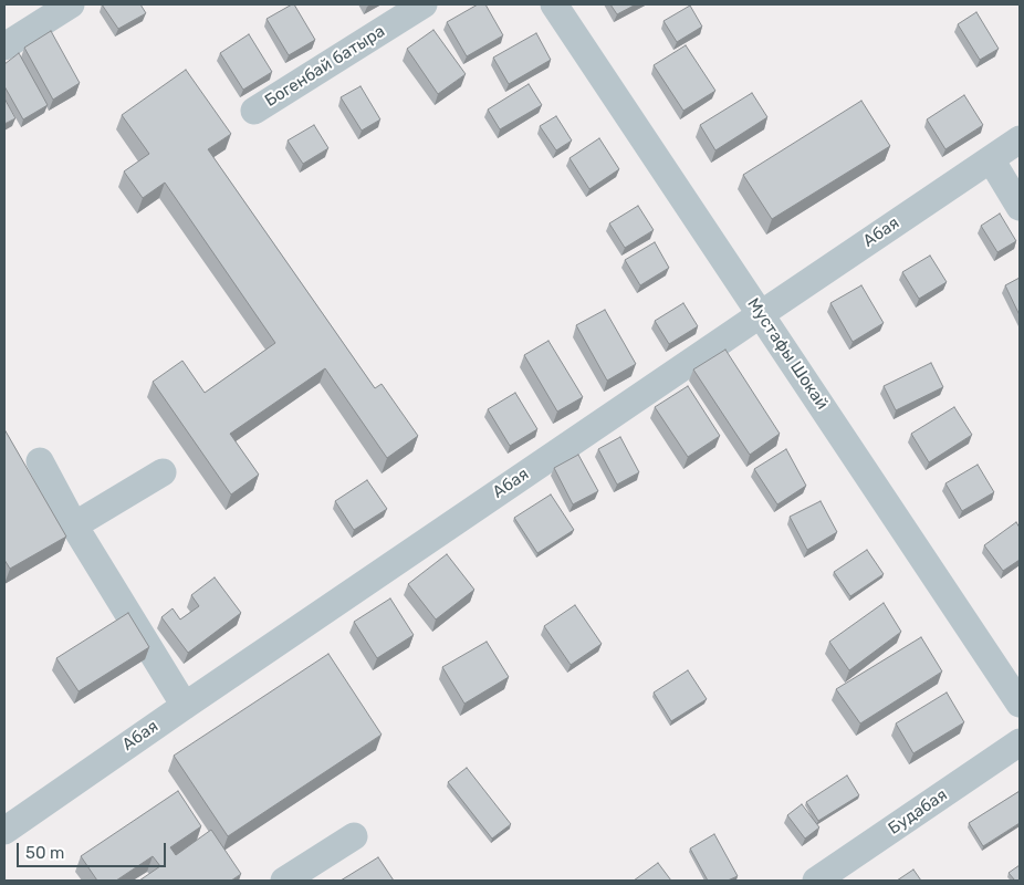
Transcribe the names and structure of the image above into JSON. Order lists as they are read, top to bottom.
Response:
{
  "streets": {
    "street": [
      "Богенбай батыра",
      "Абая",
      "Мустафы Шокай",
      "Будабая"
    ]
  },
  "crossings": [
    ["Абая", "Мустафы Шокай"]
  ],
  "scale_bar": "50 m"
}
